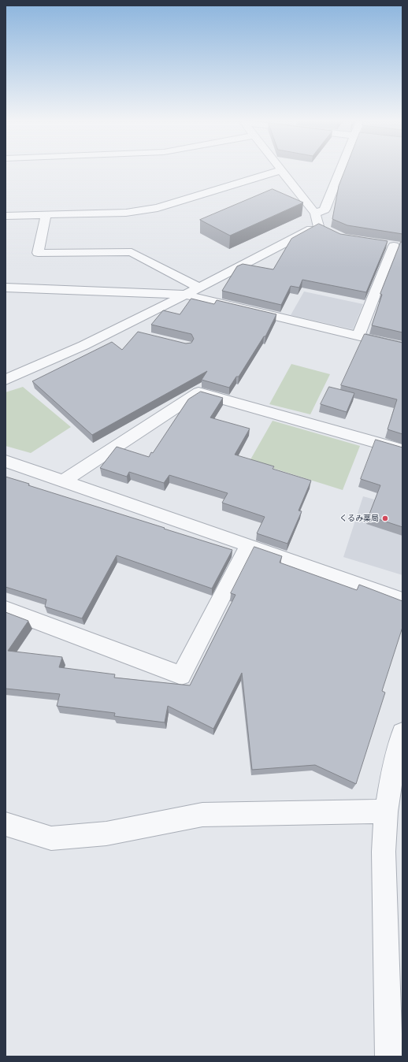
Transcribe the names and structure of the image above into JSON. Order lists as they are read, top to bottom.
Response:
{
  "places": ["くるみ薬局"]
}
